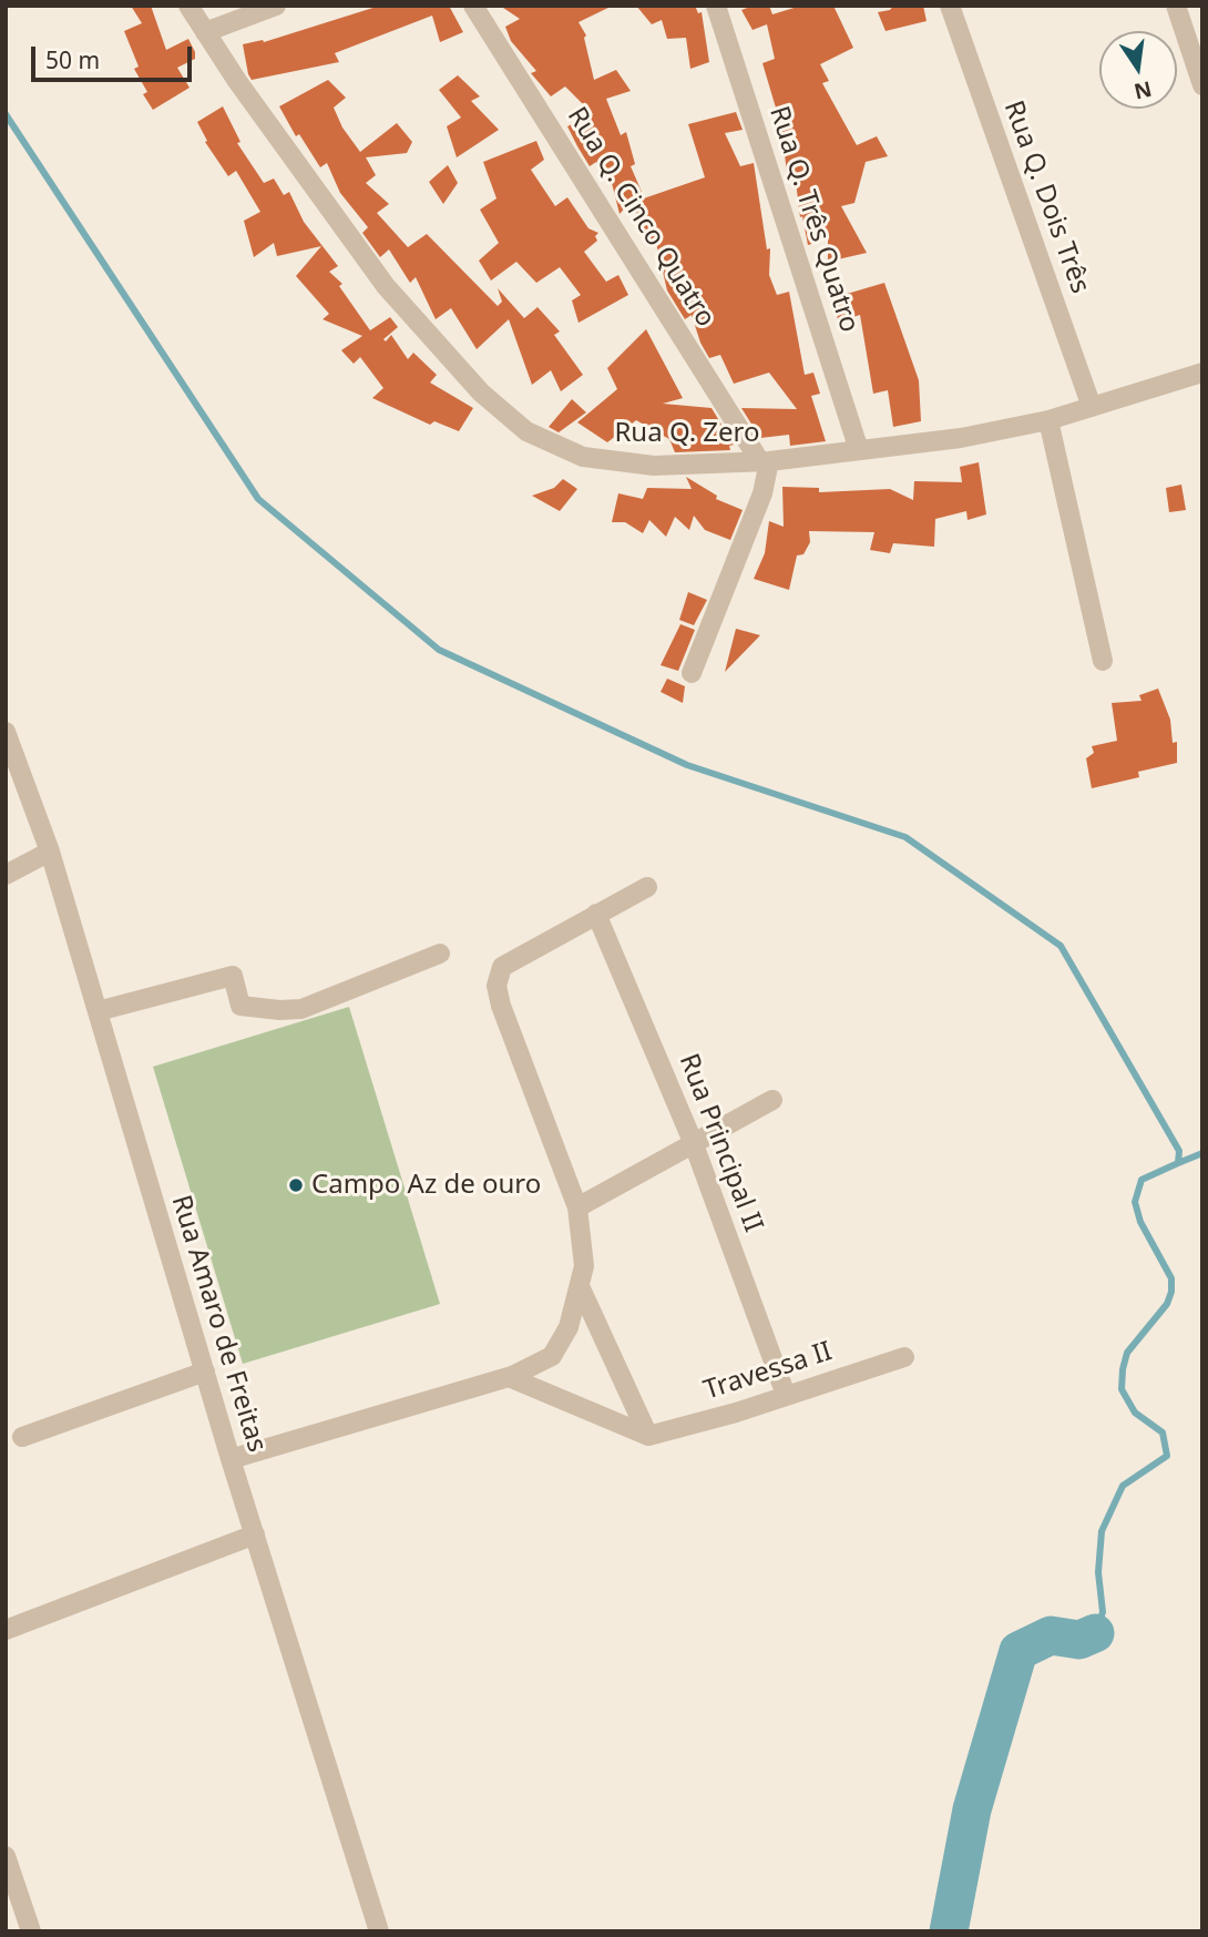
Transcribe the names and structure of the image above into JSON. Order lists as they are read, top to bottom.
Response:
{
  "streets": {
    "street": [
      "Rua Q. Dois Três",
      "Rua Q. Cinco Quatro",
      "Rua Q. Três Quatro",
      "Rua Q. Zero",
      "Rua Principal II",
      "Rua Amaro de Freitas",
      "Travessa II"
    ]
  },
  "crossings": [
    ["Rua Q. Dois Três", "Rua Q. Zero"],
    ["Rua Q. Cinco Quatro", "Rua Q. Zero"],
    ["Rua Q. Três Quatro", "Rua Q. Zero"],
    ["Rua Principal II", "Travessa II"]
  ],
  "places": ["Campo Az de ouro"],
  "scale_bar": "50 m",
  "north": "bottom"
}
